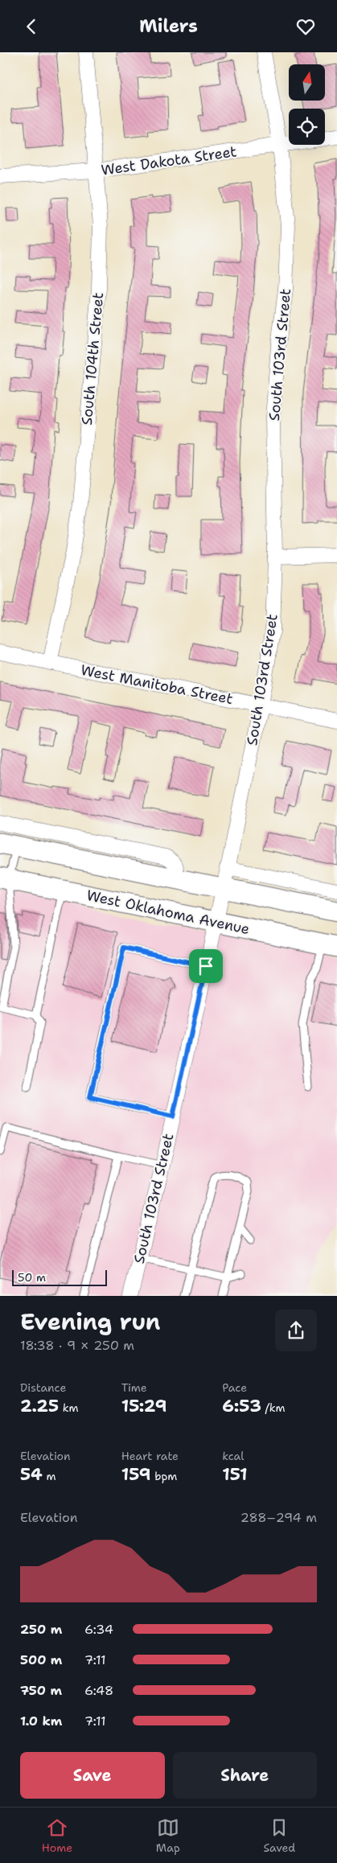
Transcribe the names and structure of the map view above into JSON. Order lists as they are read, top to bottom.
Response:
{
  "streets": {
    "main road": ["West Oklahoma Avenue"],
    "street": [
      "West Dakota Street",
      "South 103rd Street",
      "South 104th Street",
      "West Manitoba Street"
    ]
  },
  "crossings": [
    ["West Dakota Street", "South 103rd Street"],
    ["West Dakota Street", "South 104th Street"],
    ["South 103rd Street", "West Manitoba Street"],
    ["South 103rd Street", "West Oklahoma Avenue"],
    ["South 104th Street", "West Manitoba Street"]
  ],
  "scale_bar": "50 m",
  "north": "top",
  "page": {
    "header": "Milers",
    "scale": "50 m",
    "heading": ["Evening run", "18:38 · 9 × 250 m"],
    "stats": [
      ["Distance", "2.25 km"],
      ["Time", "15:29"],
      ["Pace", "6:53 /km"],
      ["Elevation", "54 m"],
      ["Heart rate", "159 bpm"],
      ["kcal", "151"]
    ],
    "chart": ["Elevation", "288–294 m"],
    "list": [
      {
        "name": "250 m",
        "note": "6:34"
      },
      {
        "name": "500 m",
        "note": "7:11"
      },
      {
        "name": "750 m",
        "note": "6:48"
      },
      {
        "name": "1.0 km",
        "note": "7:11"
      }
    ],
    "buttons": ["Save", "Share"],
    "tabs": ["Home", "Map", "Saved"]
  }
}
